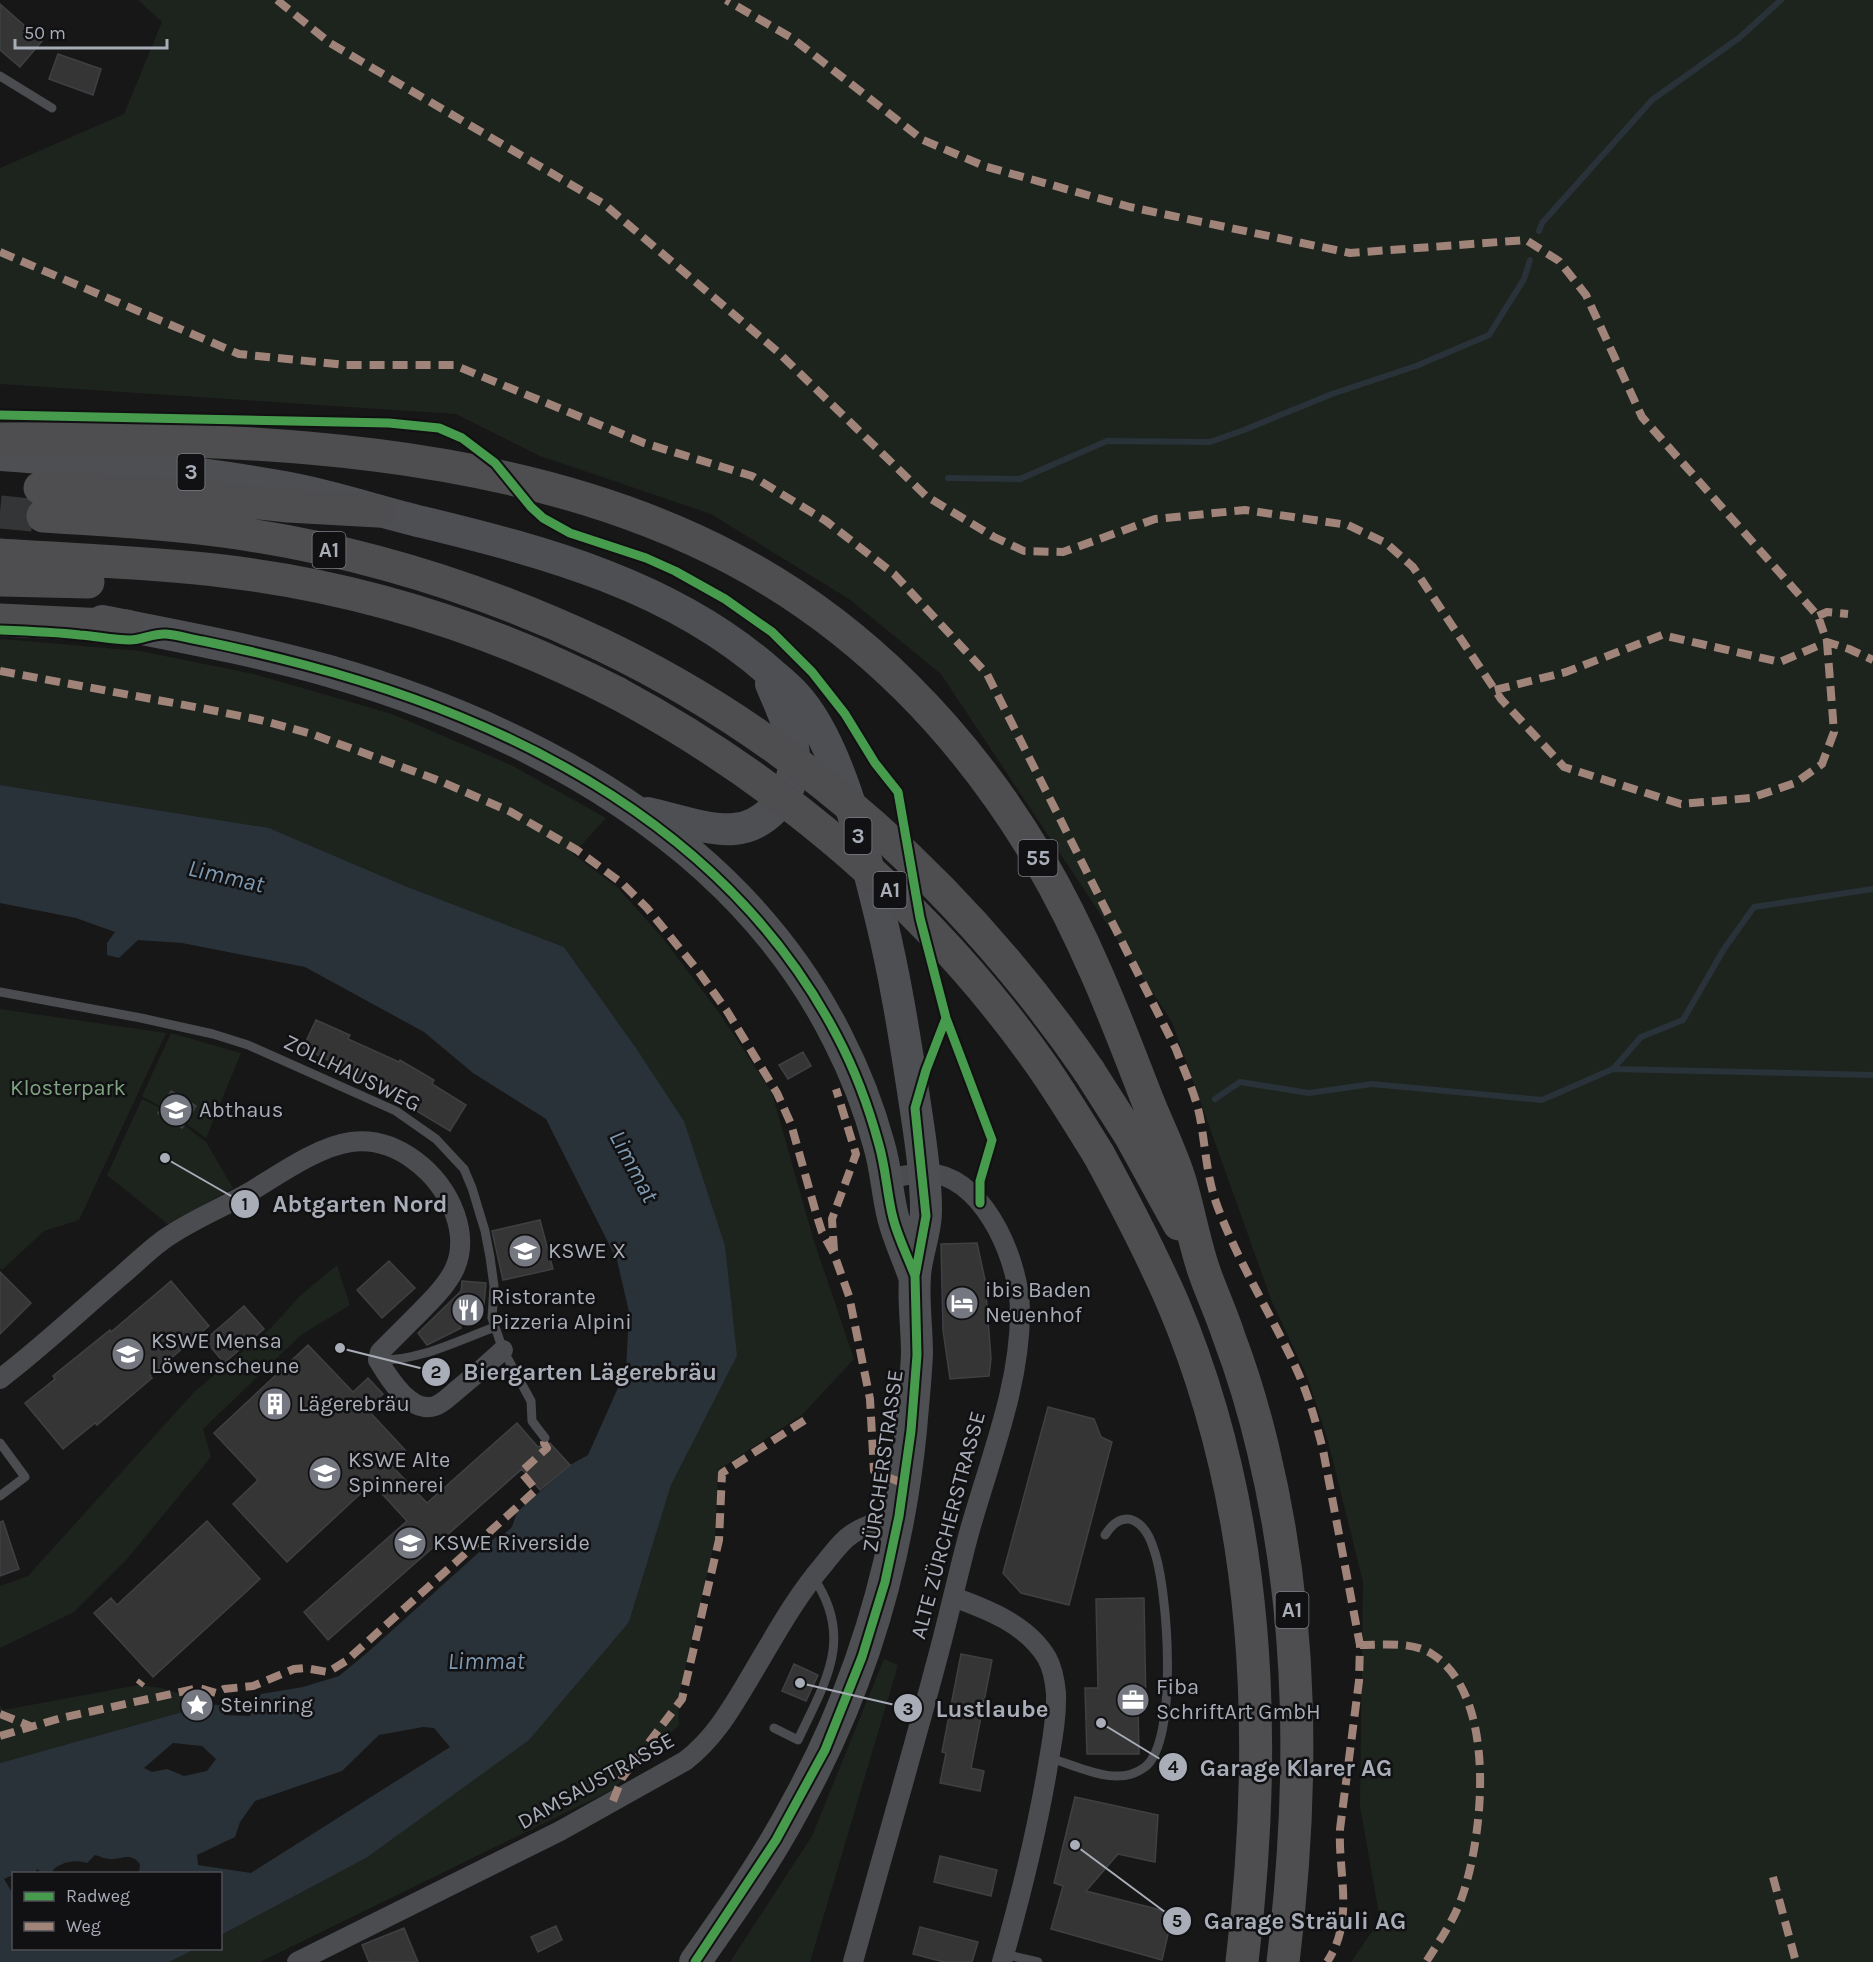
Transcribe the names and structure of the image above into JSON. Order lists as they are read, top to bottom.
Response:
{
  "streets": {
    "highway": ["A1", "55"],
    "main road": ["3", "ZÜRCHERSTRASSE"],
    "street": ["ALTE ZÜRCHERSTRASSE", "DAMSAUSTRASSE"],
    "lane": ["ZOLLHAUSWEG"]
  },
  "crossings": [
    ["3", "A1"],
    ["3", "ZÜRCHERSTRASSE"],
    ["3", "ALTE ZÜRCHERSTRASSE"],
    ["A1", "55"],
    ["ZÜRCHERSTRASSE", "DAMSAUSTRASSE"]
  ],
  "water": ["Limmat"],
  "parks": ["Klosterpark"],
  "places": {
    "school or university": [
      "Abthaus",
      "KSWE X",
      "KSWE Mensa Löwenscheune",
      "KSWE Alte Spinnerei",
      "KSWE Riverside"
    ],
    "other": [
      "Abtgarten Nord",
      "Biergarten Lägerebräu",
      "Lustlaube",
      "Garage Klarer AG",
      "Garage Sträuli AG"
    ],
    "hotel": ["ibis Baden Neuenhof"],
    "restaurant": ["Ristorante Pizzeria Alpini"],
    "building": ["Lägerebräu"],
    "office": ["Fiba SchriftArt GmbH"],
    "place": ["Steinring"]
  },
  "legend": ["Radweg", "Weg"],
  "scale_bar": "50 m"
}
